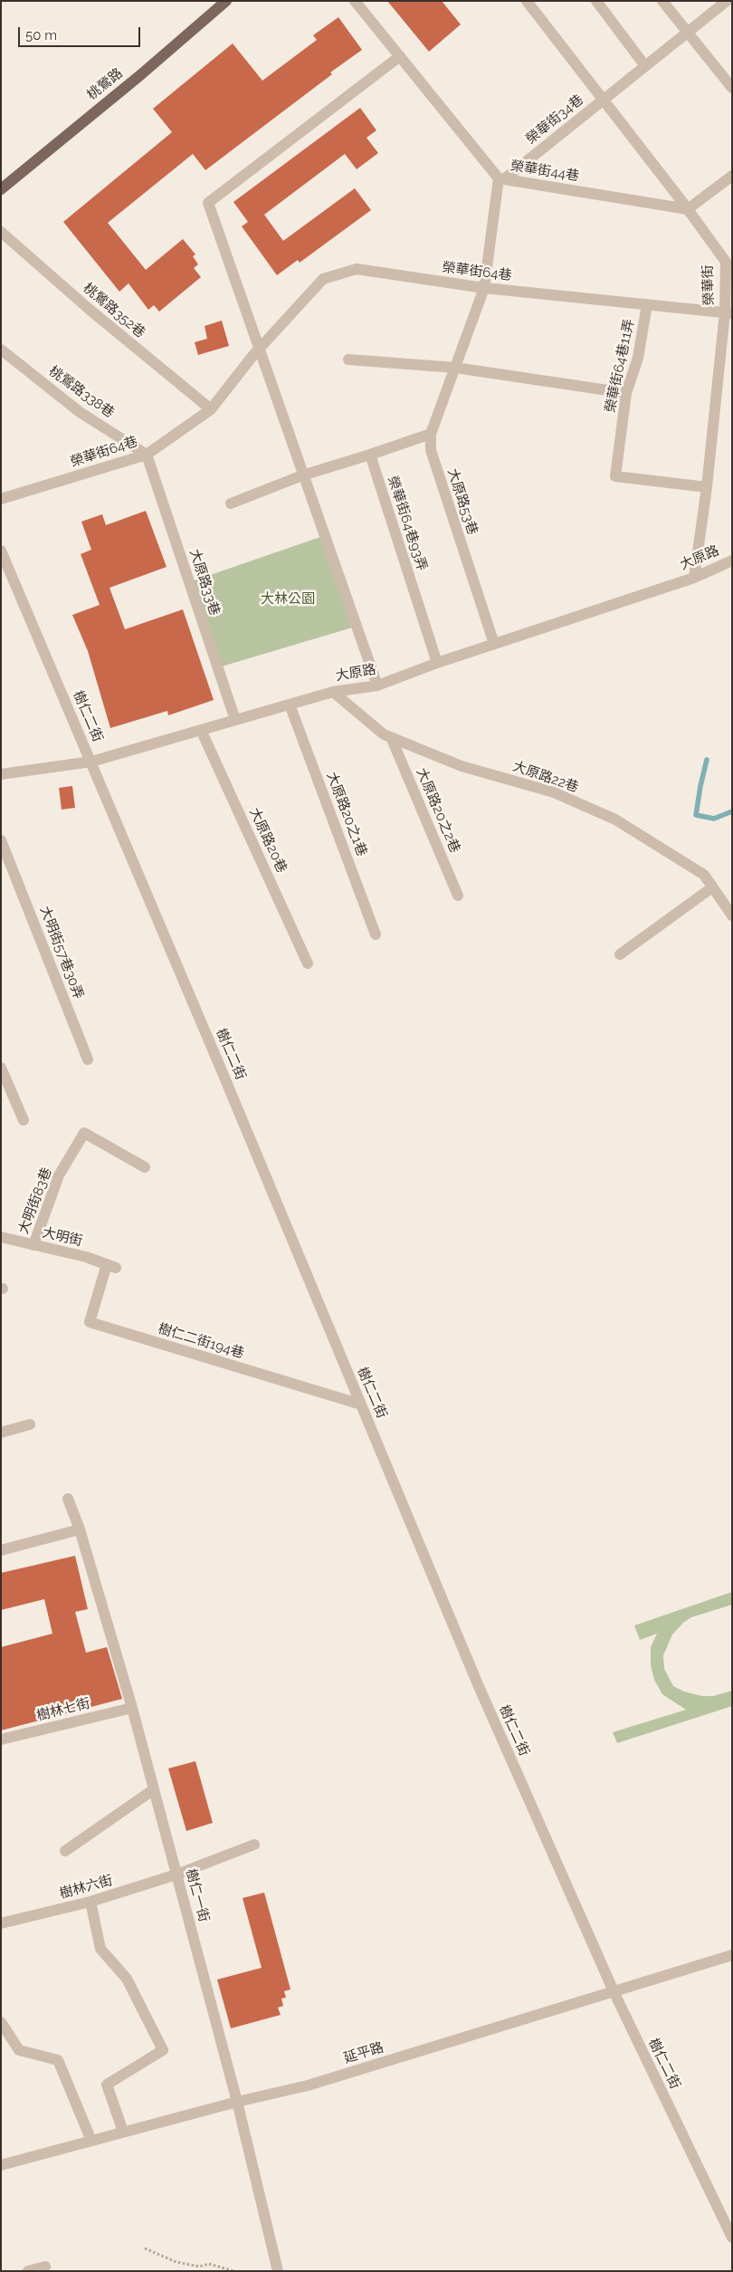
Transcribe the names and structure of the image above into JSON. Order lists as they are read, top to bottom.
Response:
{
  "streets": {
    "main road": ["桃鶯路"],
    "street": [
      "榮華街34巷",
      "榮華街44巷",
      "榮華街64巷",
      "榮華街",
      "桃鶯路352巷",
      "榮華街64巷11弄",
      "桃鶯路338巷",
      "大原路53巷",
      "榮華街64巷93弄",
      "大原路",
      "大原路33巷",
      "樹仁二街",
      "大原路22巷",
      "大原路20之2巷",
      "大原路20之1巷",
      "大原路20巷",
      "大明街57巷30弄",
      "大明街83巷",
      "大明街",
      "樹仁二街194巷",
      "樹林七街",
      "樹林六街",
      "樹仁一街",
      "延平路"
    ]
  },
  "crossings": [
    ["榮華街34巷", "榮華街44巷"],
    ["榮華街34巷", "榮華街"],
    ["榮華街34巷", "大原路53巷"],
    ["榮華街44巷", "榮華街"],
    ["榮華街44巷", "大原路53巷"],
    ["榮華街64巷", "榮華街"],
    ["榮華街64巷", "桃鶯路352巷"],
    ["榮華街64巷", "榮華街64巷11弄"],
    ["榮華街64巷", "桃鶯路338巷"],
    ["榮華街64巷", "大原路53巷"],
    ["榮華街64巷", "大原路33巷"],
    ["榮華街", "榮華街64巷11弄"],
    ["榮華街", "大原路"],
    ["桃鶯路338巷", "大原路33巷"],
    ["大原路53巷", "大原路"],
    ["榮華街64巷93弄", "大原路"],
    ["大原路", "大原路33巷"],
    ["大原路", "樹仁二街"],
    ["大原路", "大原路22巷"],
    ["大原路", "大原路20之1巷"],
    ["大原路", "大原路20巷"],
    ["樹仁二街", "樹仁二街194巷"],
    ["樹仁二街", "延平路"],
    ["大原路22巷", "大原路20之2巷"],
    ["大明街83巷", "大明街"],
    ["大明街", "樹仁二街194巷"],
    ["樹林七街", "樹仁一街"],
    ["樹林六街", "樹仁一街"],
    ["樹仁一街", "延平路"]
  ],
  "parks": ["大林公園"],
  "scale_bar": "50 m"
}
